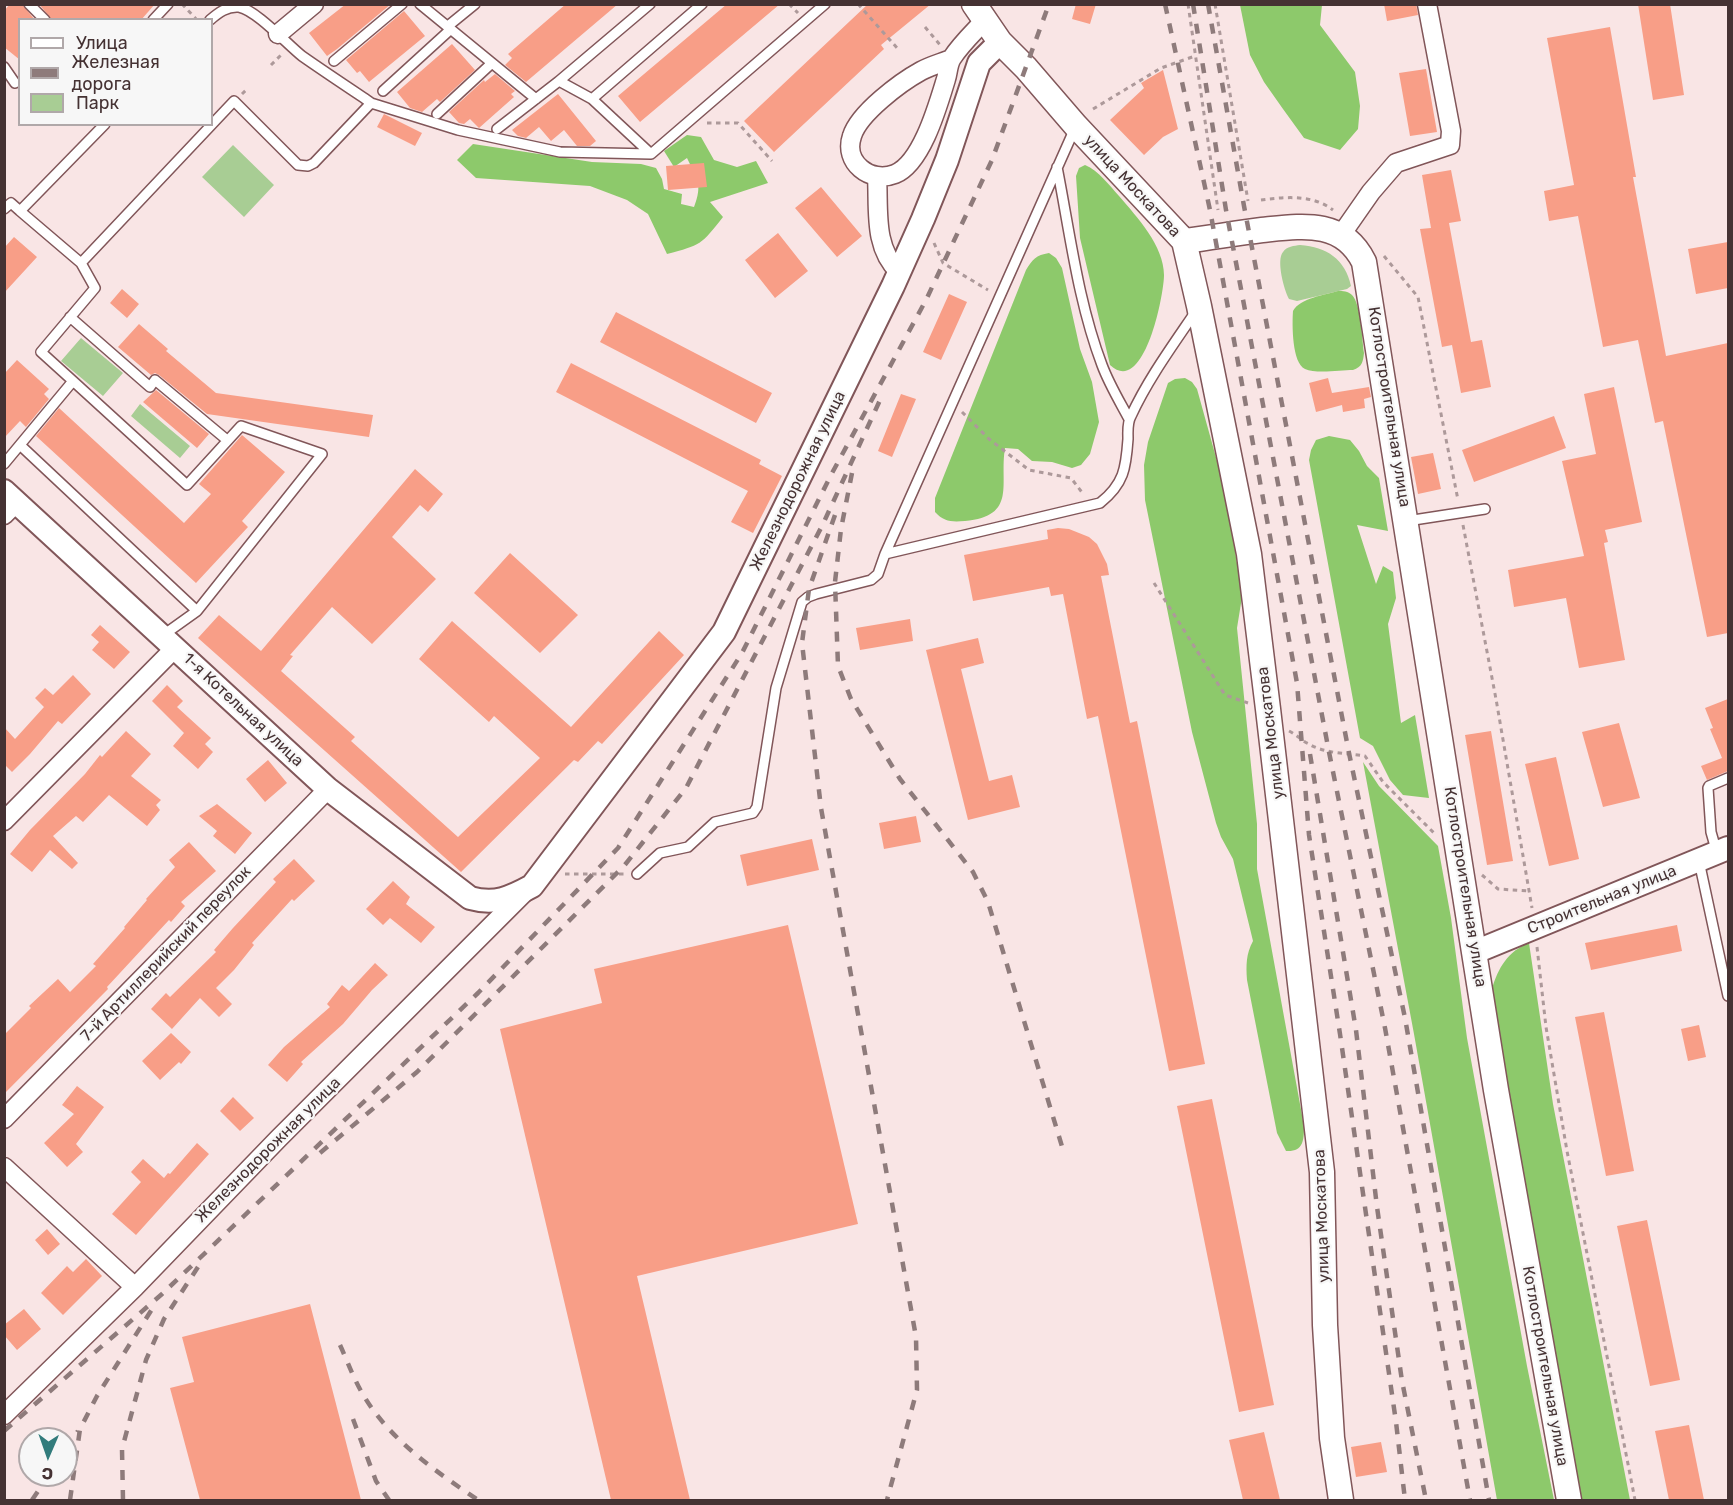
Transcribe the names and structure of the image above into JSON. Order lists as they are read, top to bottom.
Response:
{
  "streets": {
    "main road": ["улица Москатова", "Котлостроительная улица"],
    "street": [
      "Железнодорожная улица",
      "1-я Котельная улица",
      "Строительная улица",
      "7-й Артиллерийский переулок"
    ]
  },
  "crossings": [
    ["улица Москатова", "Железнодорожная улица"],
    ["Котлостроительная улица", "Строительная улица"],
    ["Железнодорожная улица", "1-я Котельная улица"],
    ["1-я Котельная улица", "7-й Артиллерийский переулок"]
  ],
  "legend": ["Улица", "Железная дорога", "Парк"],
  "north": "bottom"
}
